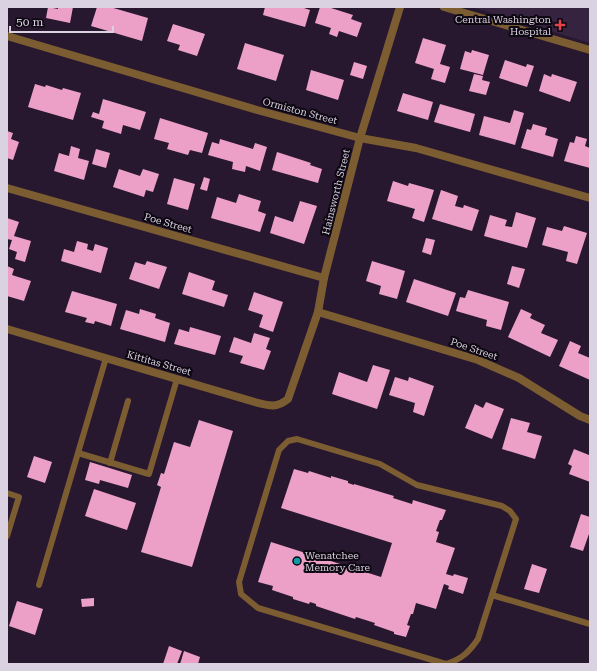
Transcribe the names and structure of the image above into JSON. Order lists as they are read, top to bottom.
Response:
{
  "streets": {
    "street": [
      "Ormiston Street",
      "Hainsworth Street",
      "Poe Street",
      "Kittitas Street"
    ]
  },
  "crossings": [
    ["Ormiston Street", "Hainsworth Street"],
    ["Hainsworth Street", "Poe Street"],
    ["Hainsworth Street", "Kittitas Street"]
  ],
  "places": {
    "health": ["Central Washington Hospital"],
    "other": ["Wenatchee Memory Care"]
  },
  "scale_bar": "50 m"
}
